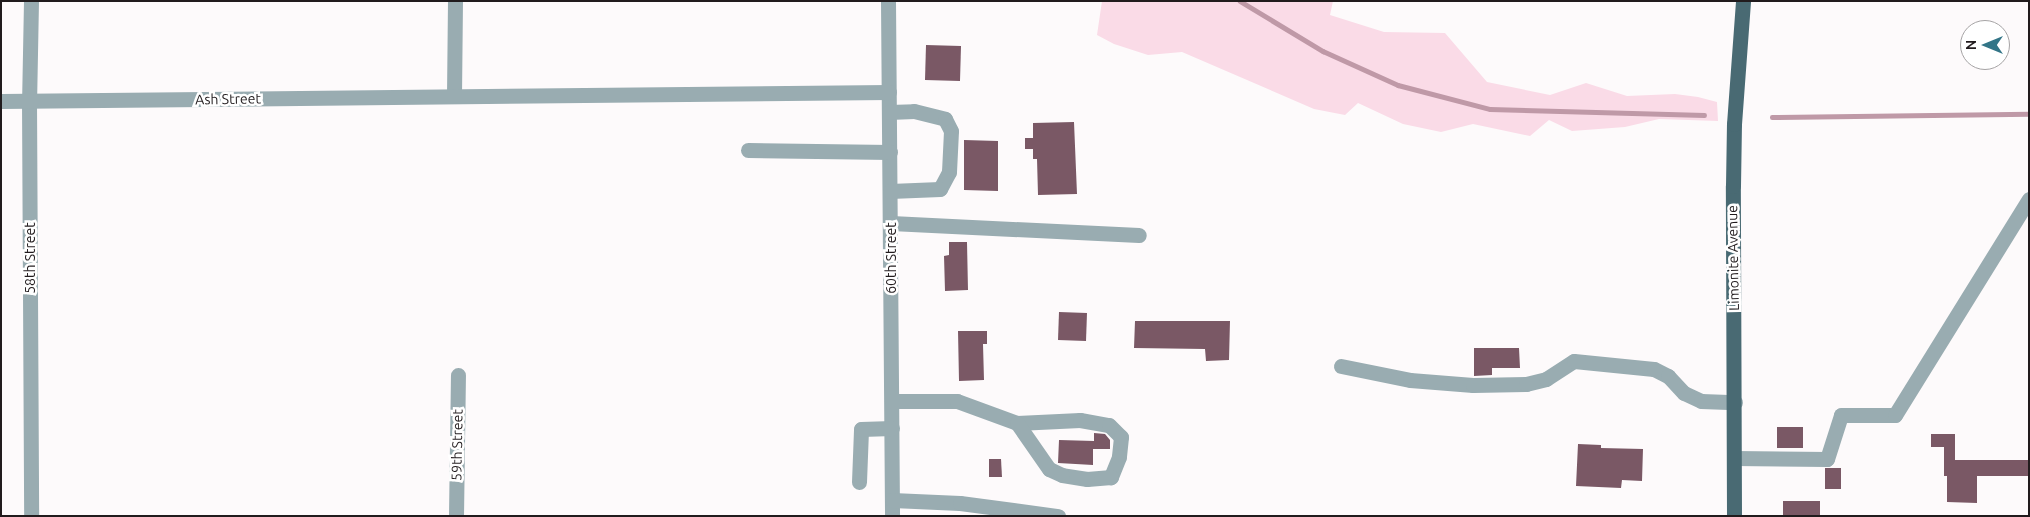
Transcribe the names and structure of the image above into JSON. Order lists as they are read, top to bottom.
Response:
{
  "streets": {
    "main road": ["Limonite Avenue"],
    "street": [
      "Ash Street",
      "58th Street",
      "60th Street",
      "59th Street"
    ]
  },
  "crossings": [
    ["Ash Street", "58th Street"],
    ["Ash Street", "60th Street"]
  ],
  "north": "left"
}
